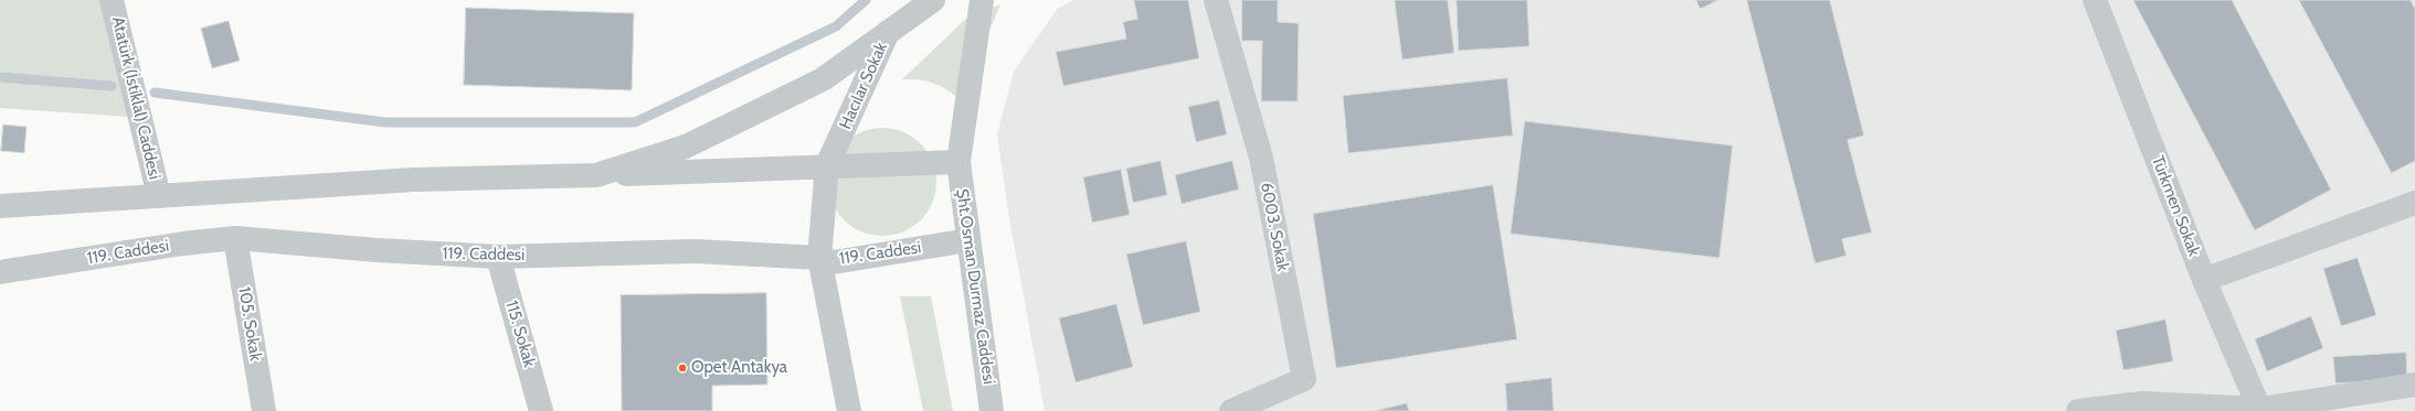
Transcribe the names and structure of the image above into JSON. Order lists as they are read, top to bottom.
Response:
{
  "streets": {
    "street": [
      "Hacılar Sokak",
      "Atatürk (İstiklal) Caddesi",
      "Türkmen Sokak",
      "6003. Sokak",
      "119. Caddesi",
      "Şht.Osman Durmaz Caddesi",
      "105. Sokak",
      "115. Sokak"
    ]
  },
  "crossings": [
    ["119. Caddesi", "Şht.Osman Durmaz Caddesi"],
    ["119. Caddesi", "105. Sokak"],
    ["119. Caddesi", "115. Sokak"]
  ],
  "places": ["Opet Antakya"]
}
